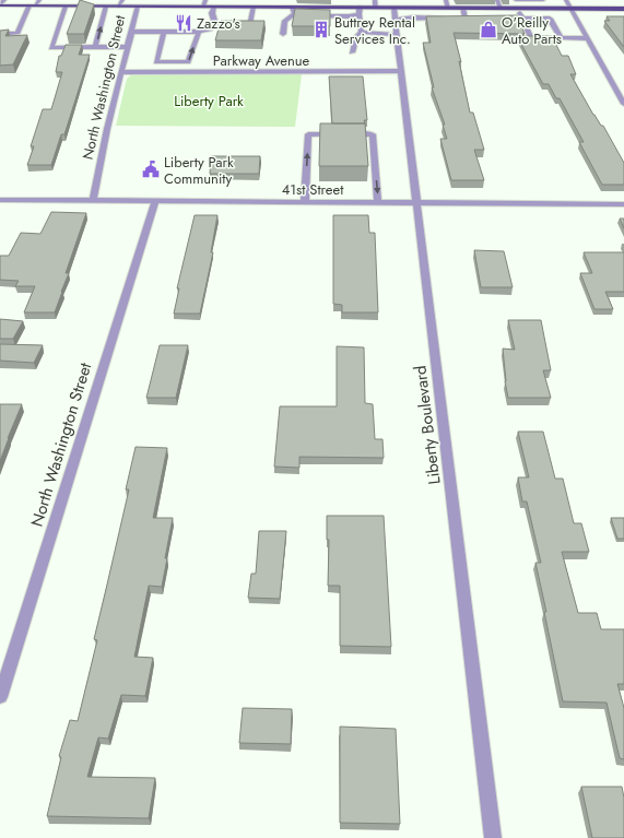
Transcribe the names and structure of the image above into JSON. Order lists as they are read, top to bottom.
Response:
{
  "streets": {
    "street": [
      "Parkway Avenue",
      "North Washington Street",
      "41st Street",
      "Liberty Boulevard"
    ]
  },
  "crossings": [
    ["Parkway Avenue", "North Washington Street"],
    ["Parkway Avenue", "Liberty Boulevard"],
    ["North Washington Street", "41st Street"],
    ["41st Street", "Liberty Boulevard"]
  ],
  "parks": ["Liberty Park"],
  "places": {
    "restaurant": ["Zazzo's"],
    "building": ["Buttrey Rental Services Inc."],
    "shop": ["O'Reilly Auto Parts"],
    "public building": ["Liberty Park Community"]
  }
}
